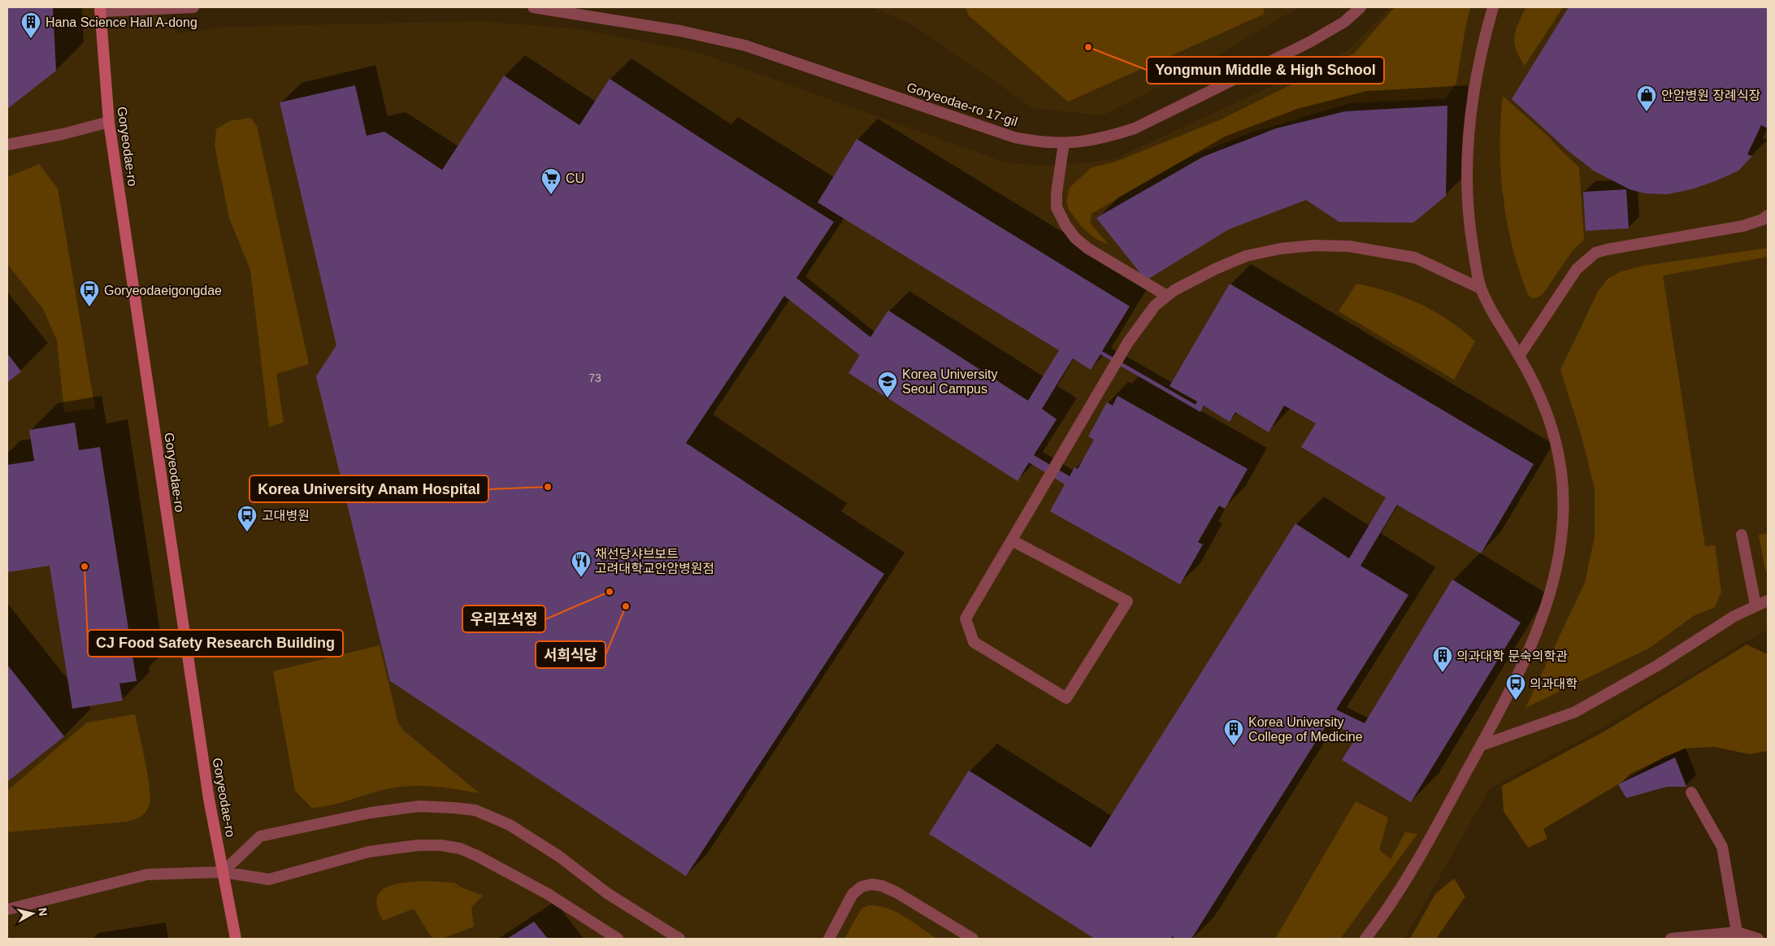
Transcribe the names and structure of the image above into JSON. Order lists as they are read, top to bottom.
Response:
{
  "streets": {
    "main road": ["Goryeodae-ro"],
    "street": ["Goryeodae-ro 17-gil"]
  },
  "places": {
    "building": ["Hana Science Hall A-dong", "의과대학 문숙의학관", "Korea University College of Medicine"],
    "other": [
      "Yongmun Middle & High School",
      "Korea University Anam Hospital",
      "CJ Food Safety Research Building",
      "우리포석정",
      "서희식당"
    ],
    "shop": ["안암병원 장례식장"],
    "supermarket": ["CU"],
    "bus stop": ["Goryeodaeigongdae", "고대병원", "의과대학"],
    "school or university": ["Korea University Seoul Campus"],
    "restaurant": ["채선당샤브보트 고려대학교안암병원점"]
  },
  "house_numbers": ["73"],
  "north": "right"
}
